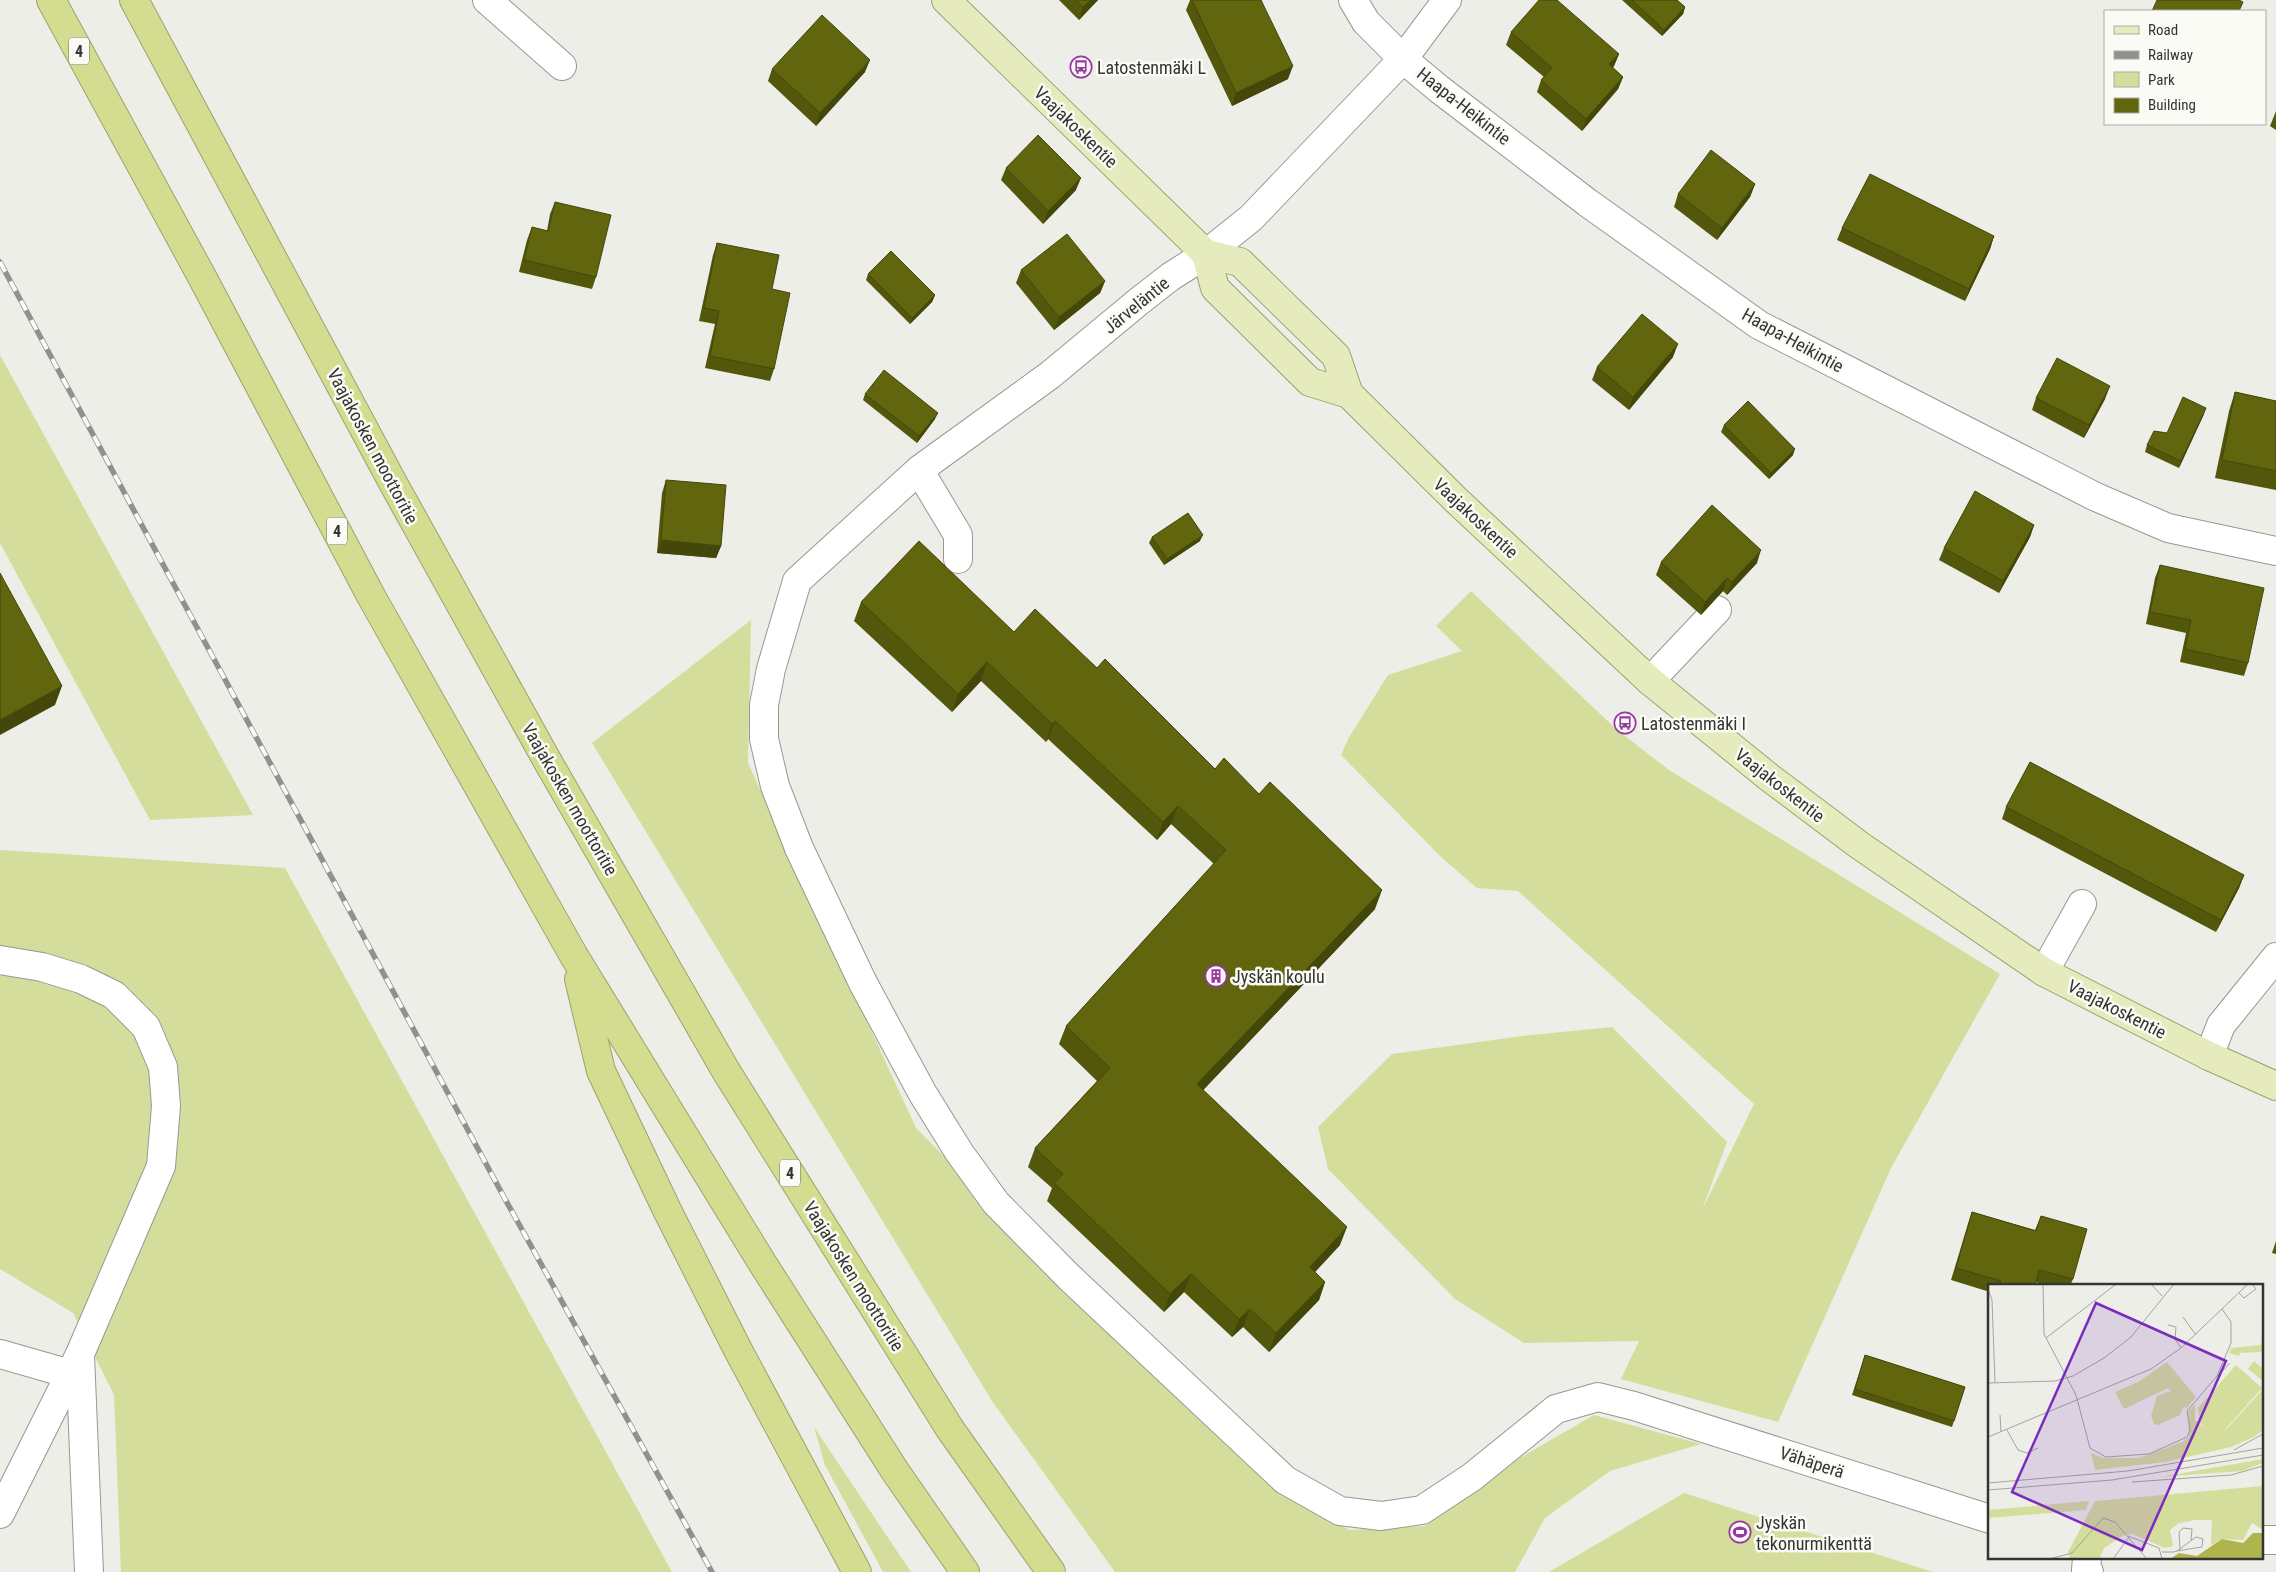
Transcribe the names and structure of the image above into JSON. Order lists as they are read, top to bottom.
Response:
{
  "streets": {
    "highway": ["4", "Vaajakosken moottoritie"],
    "main road": ["Vaajakoskentie"],
    "street": ["Haapa-Heikintie", "Järveläntie", "Vähäperä"]
  },
  "crossings": [
    ["Haapa-Heikintie", "Järveläntie"],
    ["Vaajakoskentie", "Järveläntie"],
    ["Järveläntie", "Vähäperä"]
  ],
  "places": {
    "bus stop": ["Latostenmäki L", "Latostenmäki I"],
    "building": ["Jyskän koulu"],
    "sports": ["Jyskän tekonurmikenttä"]
  },
  "legend": [
    "Road",
    "Railway",
    "Park",
    "Building"
  ]
}
